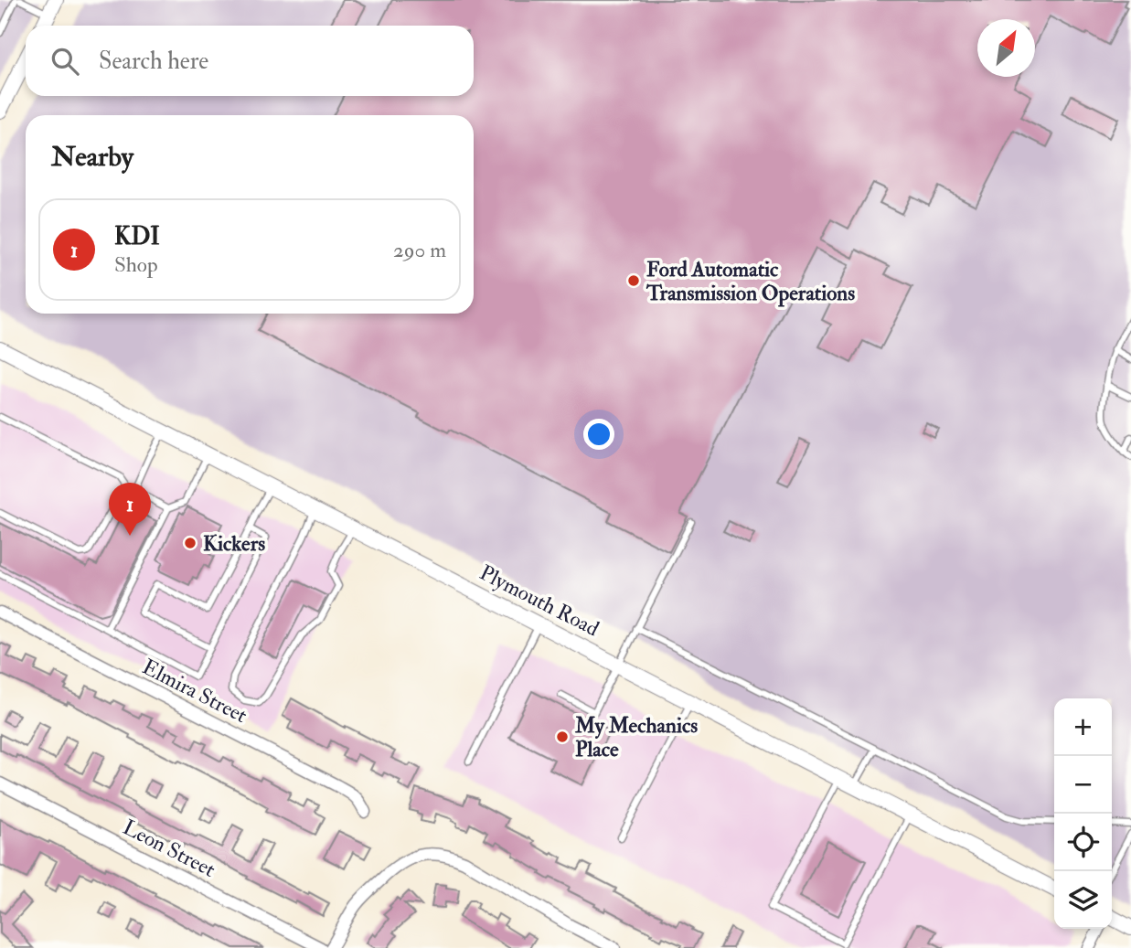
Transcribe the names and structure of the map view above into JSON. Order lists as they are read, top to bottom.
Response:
{
  "streets": {
    "main road": ["Plymouth Road"],
    "street": ["Elmira Street", "Leon Street"]
  },
  "places": ["Ford Automatic Transmission Operations", "Kickers", "My Mechanics Place"],
  "north": "top right",
  "page": {
    "search": "Search here",
    "heading": "Nearby",
    "list": [
      {
        "mark": "1",
        "name": "KDI",
        "note": "Shop",
        "value": "290 m"
      }
    ],
    "pins": "1",
    "map_buttons": ["+", "−"]
  }
}
